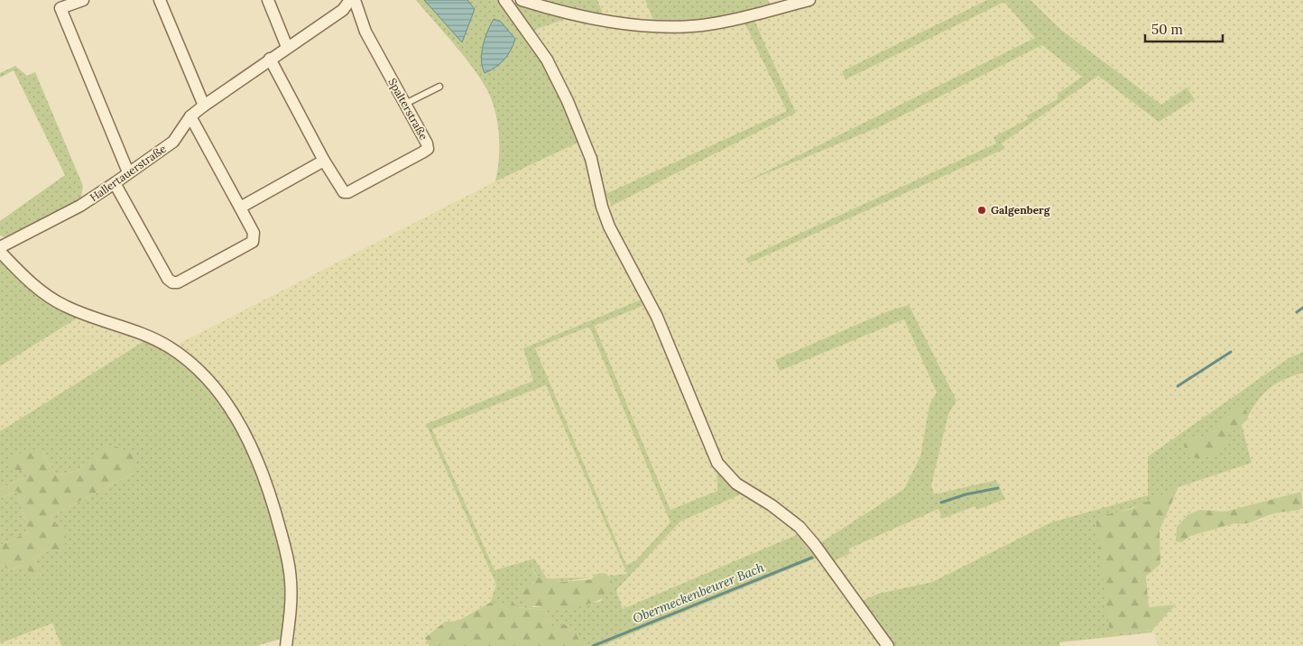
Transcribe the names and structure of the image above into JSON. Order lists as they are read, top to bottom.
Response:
{
  "streets": {
    "street": ["Spalterstraße", "Hallertauerstraße"]
  },
  "crossings": [
    ["Spalterstraße", "Hallertauerstraße"]
  ],
  "water": ["Obermeckenbeurer Bach"],
  "places": ["Galgenberg"],
  "scale_bar": "50 m"
}
